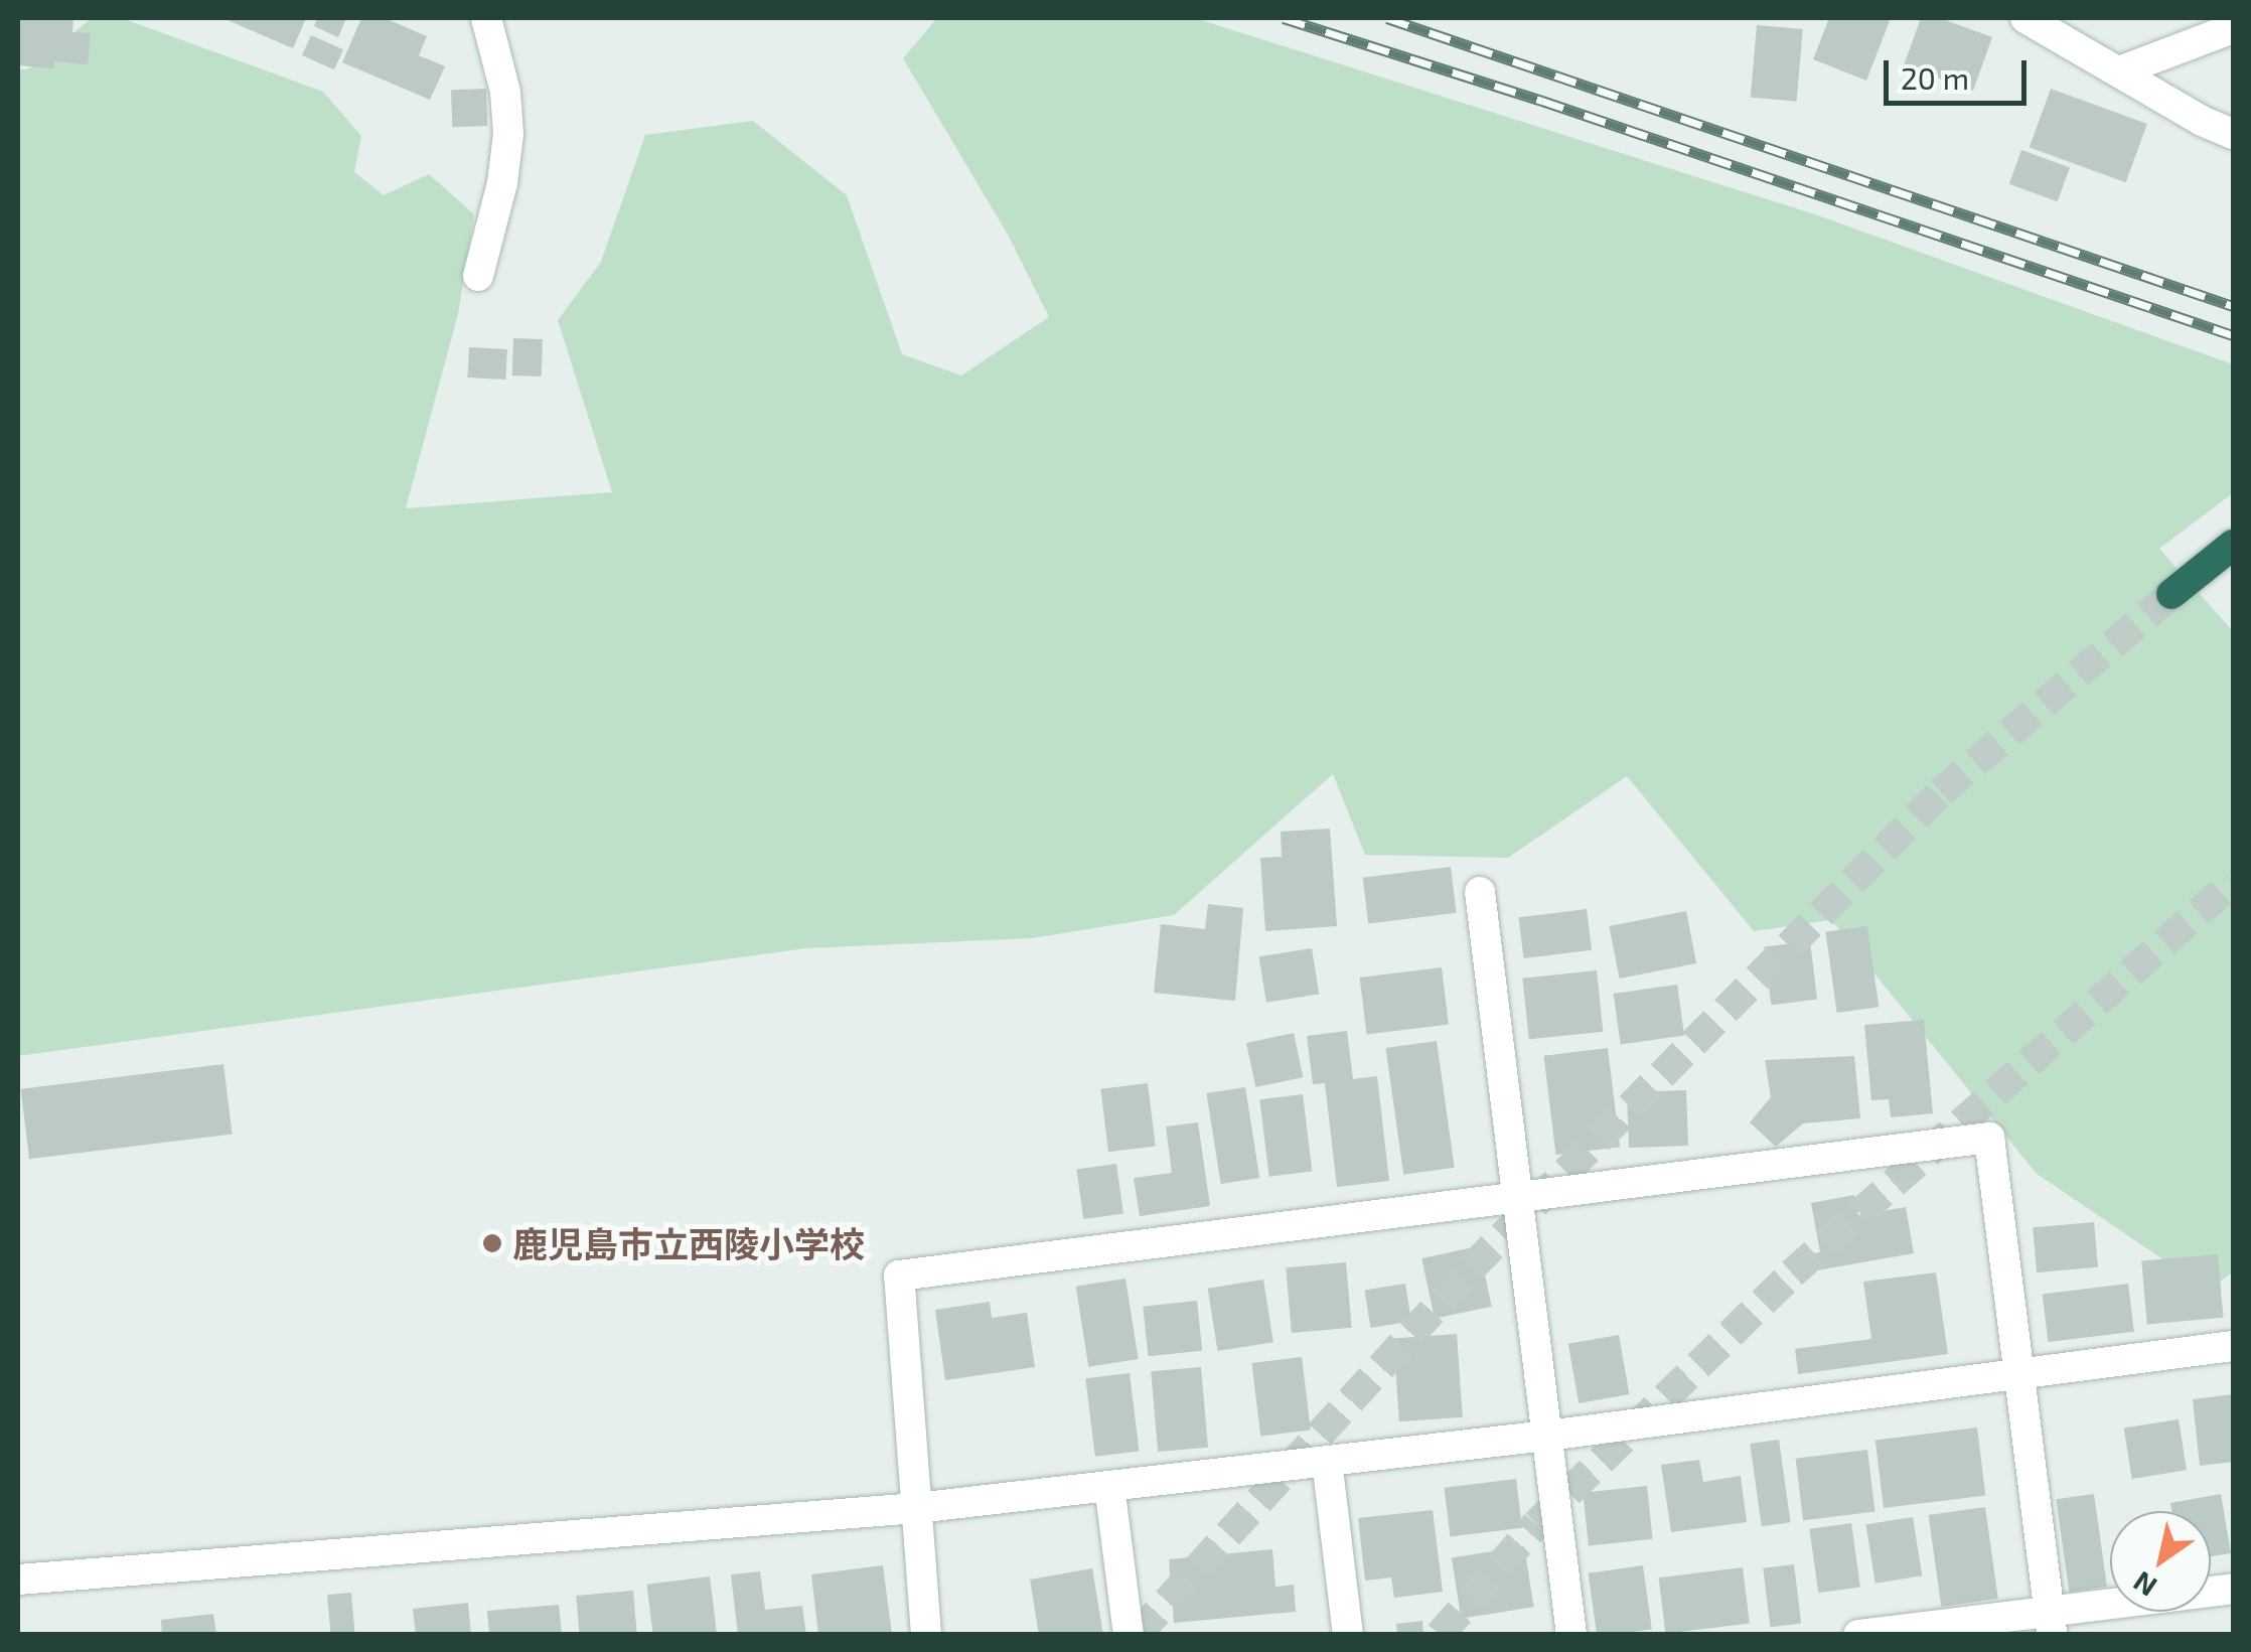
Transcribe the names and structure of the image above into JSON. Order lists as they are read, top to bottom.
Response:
{
  "places": ["鹿児島市立西陵小学校"],
  "scale_bar": "20 m",
  "north": "bottom left"
}
